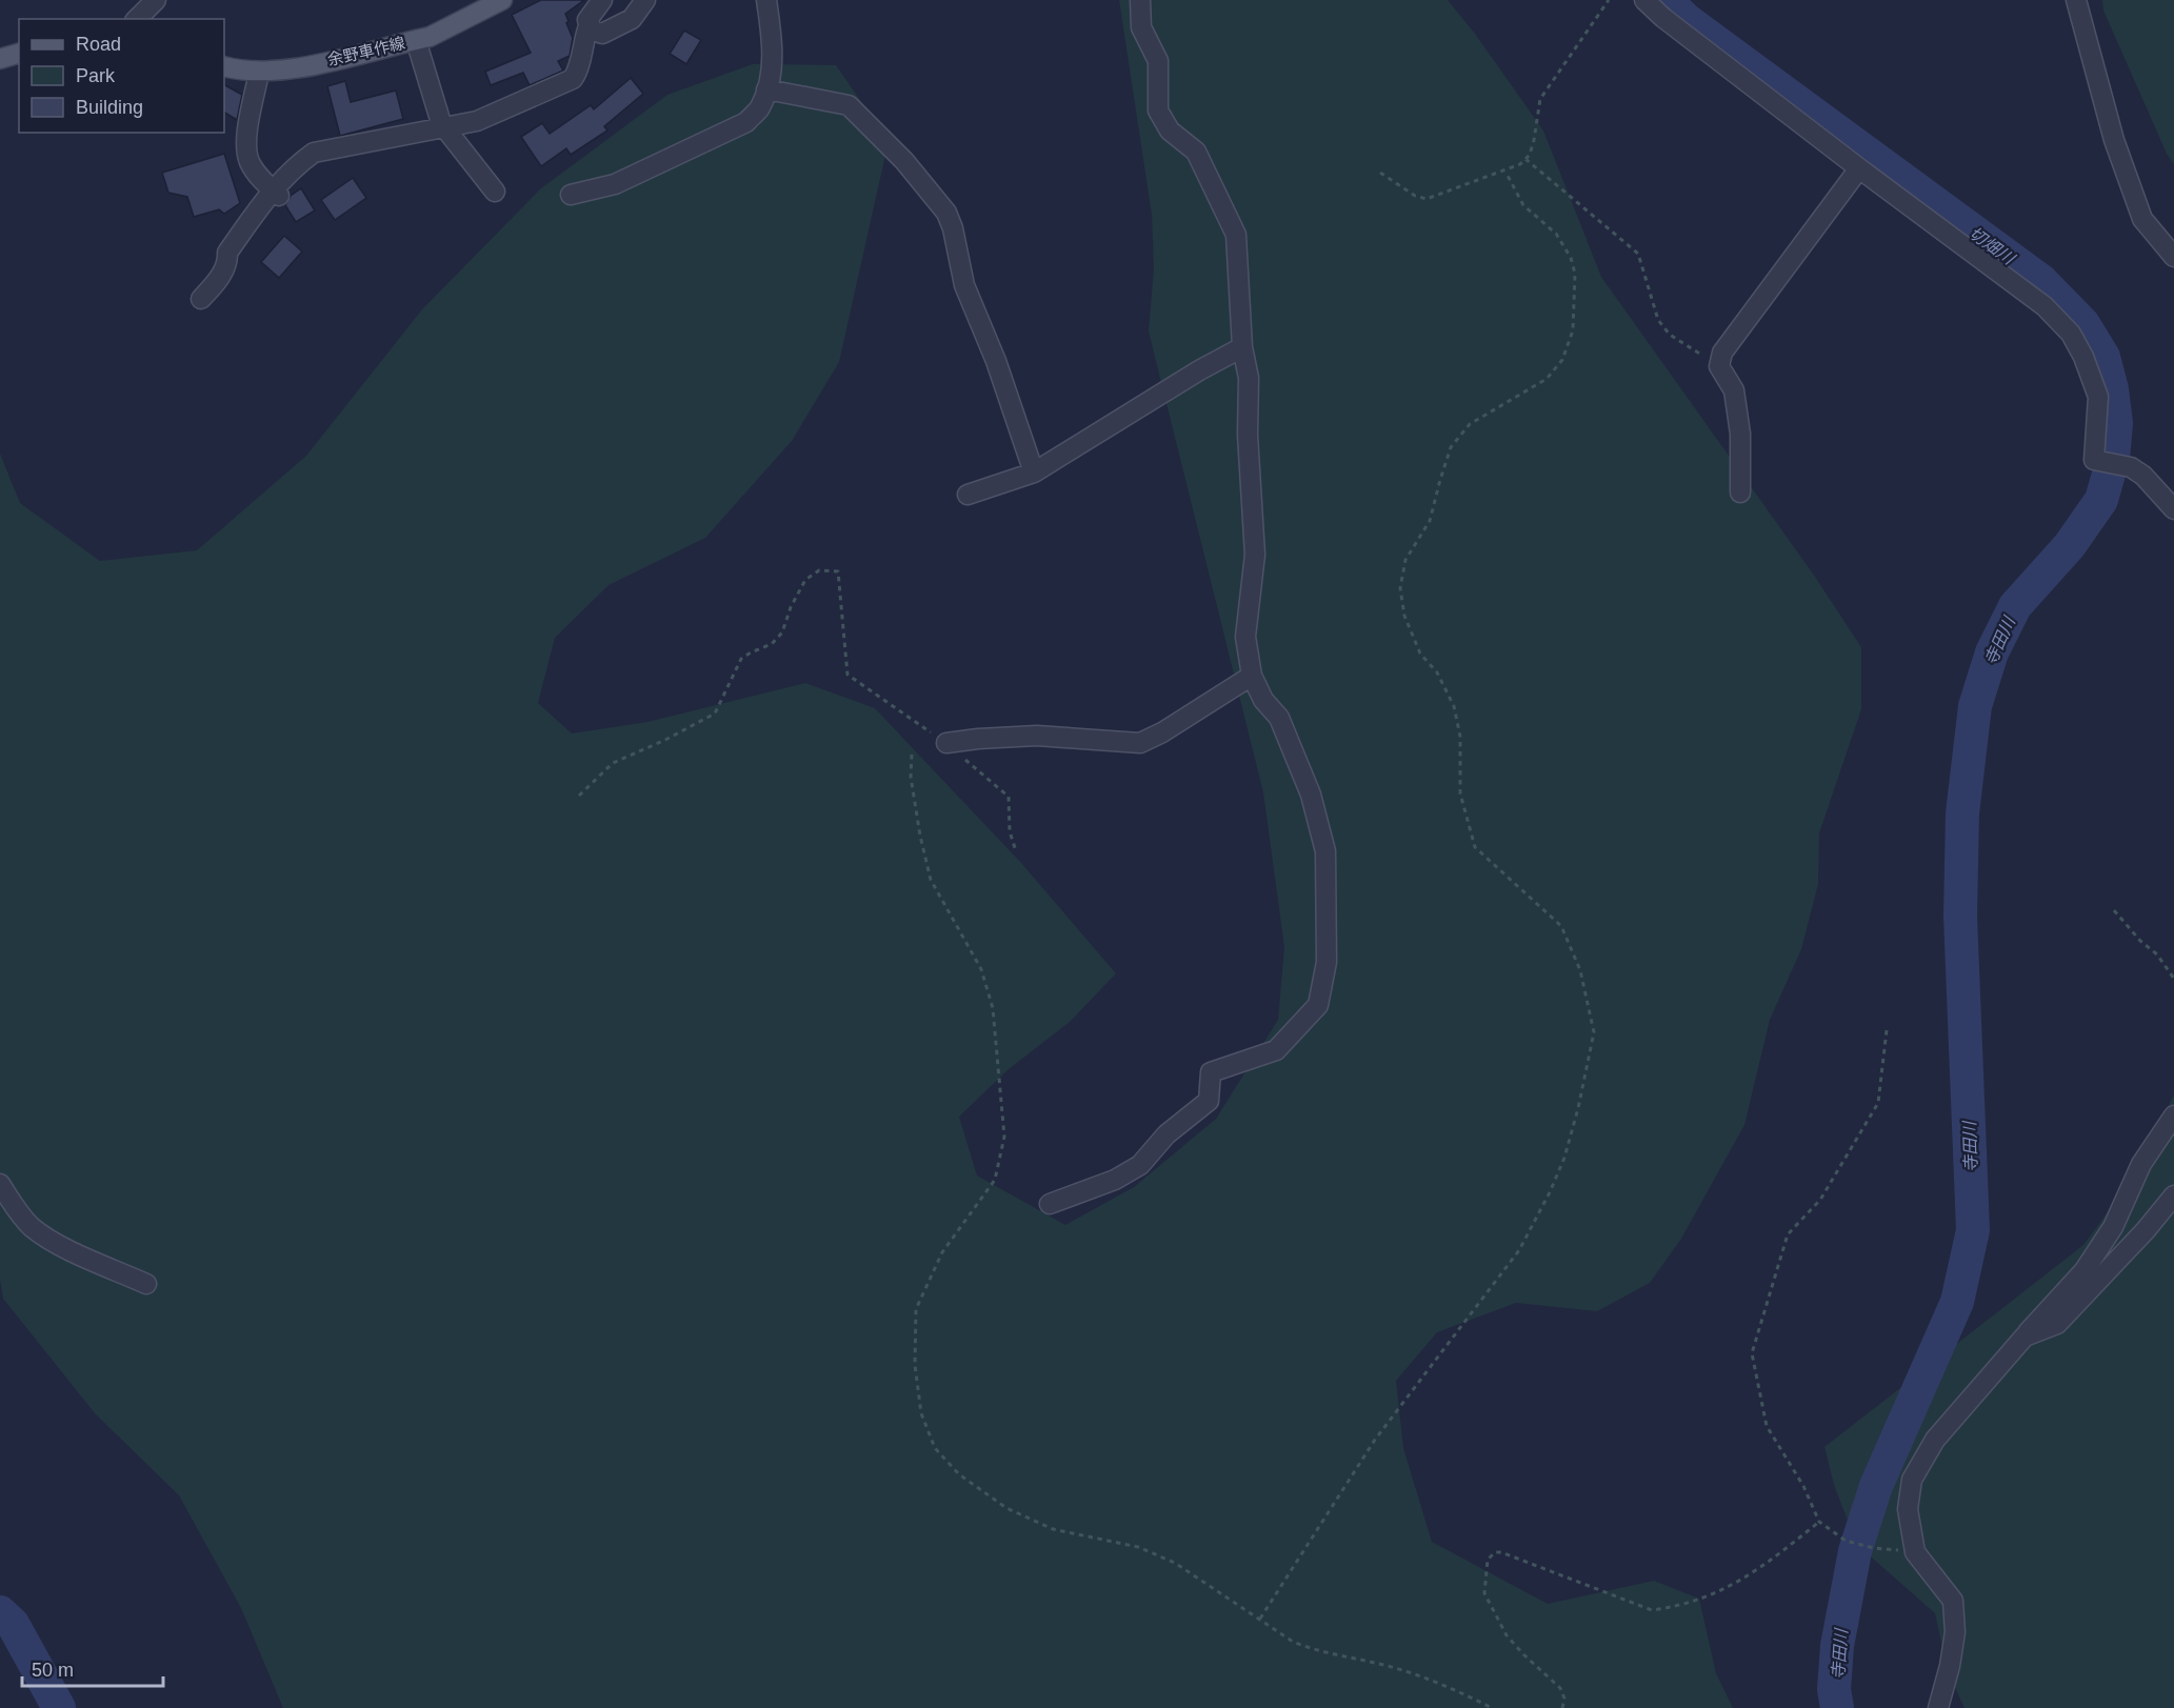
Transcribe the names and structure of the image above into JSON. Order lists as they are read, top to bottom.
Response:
{
  "streets": {
    "main road": ["余野車作線"]
  },
  "water": ["切畑川", "寺田川"],
  "legend": ["Road", "Park", "Building"],
  "scale_bar": "50 m"
}
